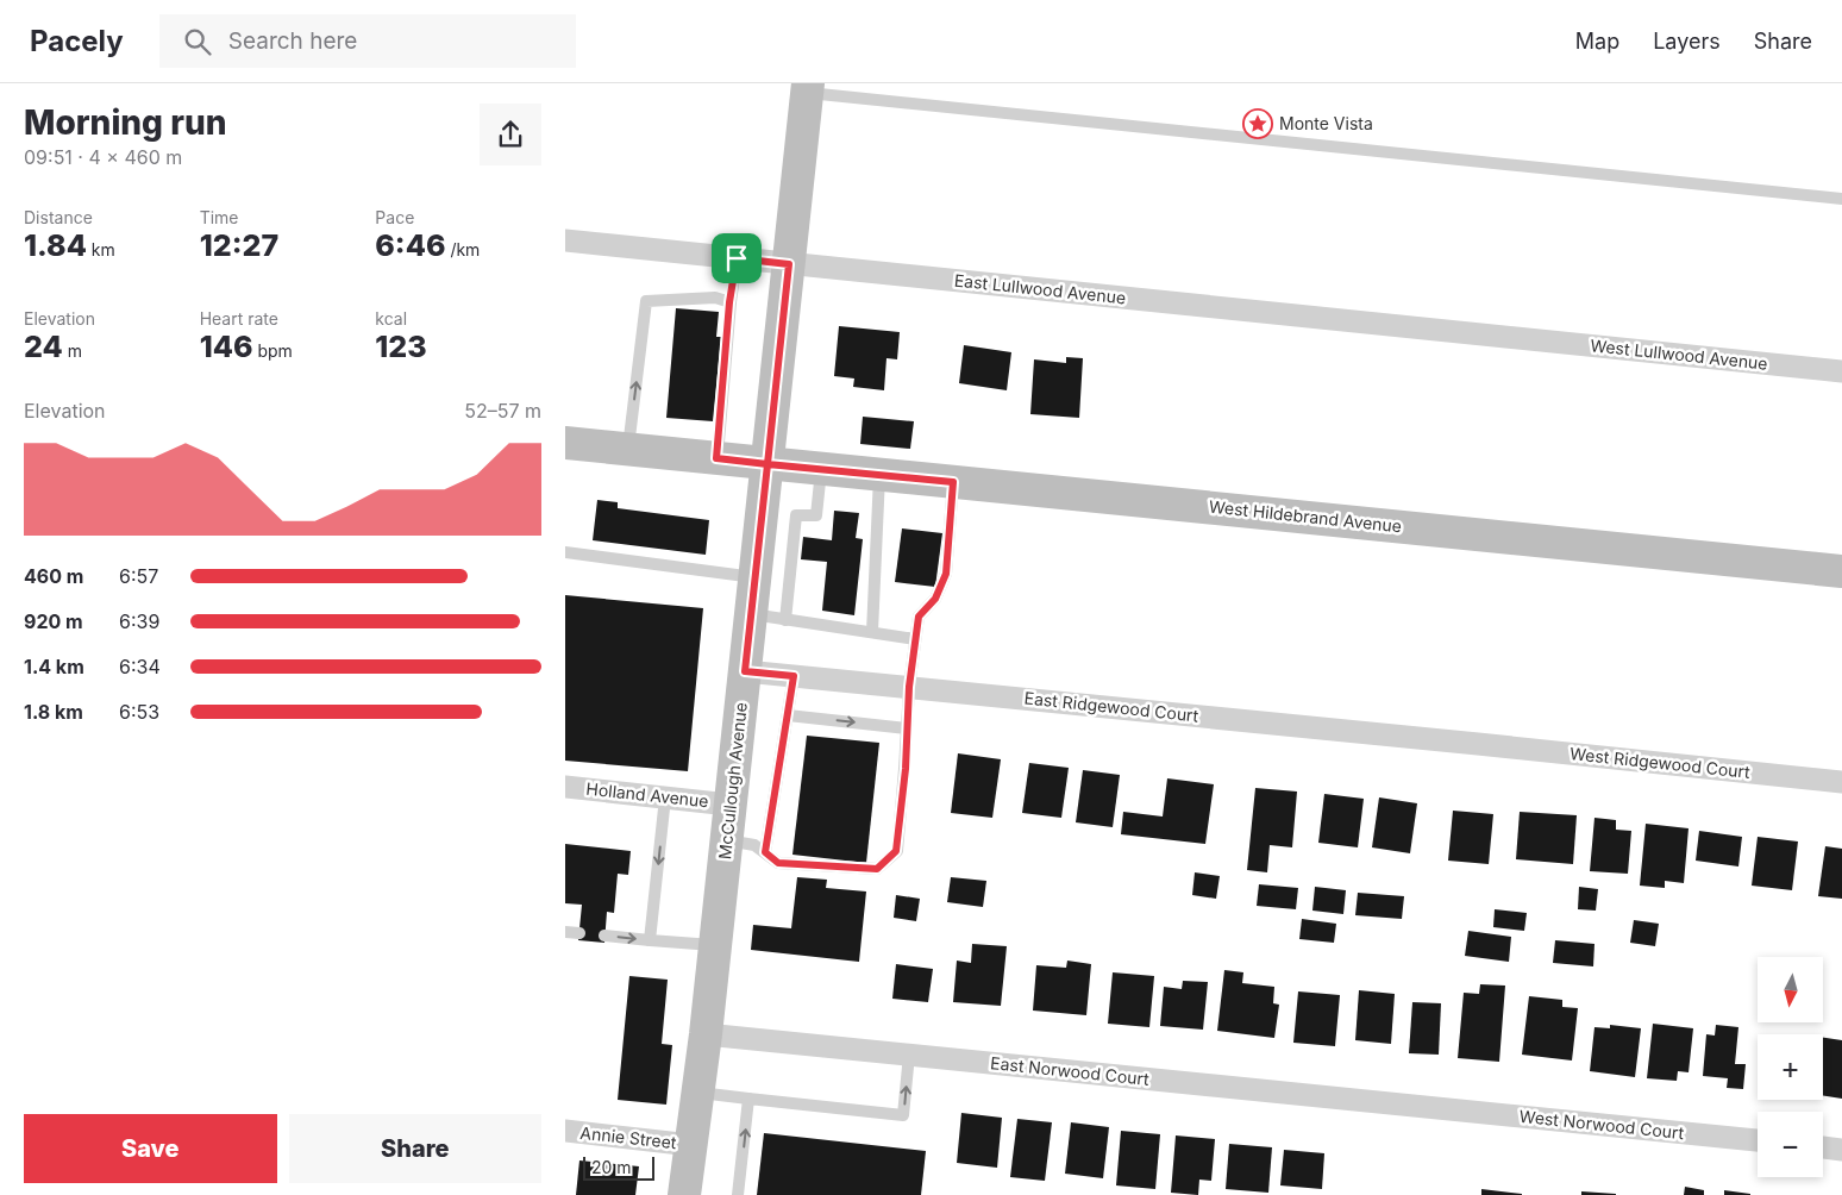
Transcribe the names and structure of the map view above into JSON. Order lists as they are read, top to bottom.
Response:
{
  "streets": {
    "main road": ["West Hildebrand Avenue", "McCullough Avenue"],
    "street": [
      "East Lullwood Avenue",
      "West Lullwood Avenue",
      "East Ridgewood Court",
      "West Ridgewood Court",
      "Holland Avenue",
      "East Norwood Court",
      "West Norwood Court",
      "Annie Street"
    ]
  },
  "crossings": [
    ["East Lullwood Avenue", "West Lullwood Avenue"],
    ["East Lullwood Avenue", "McCullough Avenue"],
    ["West Hildebrand Avenue", "McCullough Avenue"],
    ["East Ridgewood Court", "West Ridgewood Court"],
    ["East Ridgewood Court", "McCullough Avenue"],
    ["McCullough Avenue", "Holland Avenue"],
    ["McCullough Avenue", "East Norwood Court"],
    ["McCullough Avenue", "Annie Street"],
    ["East Norwood Court", "West Norwood Court"]
  ],
  "places": {
    "place": ["Monte Vista"]
  },
  "scale_bar": "20 m",
  "north": "bottom",
  "page": {
    "header": "Pacely",
    "search": "Search here",
    "nav": ["Map", "Layers", "Share"],
    "heading": ["Morning run", "09:51 · 4 × 460 m"],
    "stats": [
      ["Distance", "1.84 km"],
      ["Time", "12:27"],
      ["Pace", "6:46 /km"],
      ["Elevation", "24 m"],
      ["Heart rate", "146 bpm"],
      ["kcal", "123"]
    ],
    "chart": ["Elevation", "52–57 m"],
    "list": [
      {
        "name": "460 m",
        "note": "6:57"
      },
      {
        "name": "920 m",
        "note": "6:39"
      },
      {
        "name": "1.4 km",
        "note": "6:34"
      },
      {
        "name": "1.8 km",
        "note": "6:53"
      }
    ],
    "map_buttons": ["+", "−"],
    "buttons": ["Save", "Share"],
    "scale": "20 m"
  }
}
